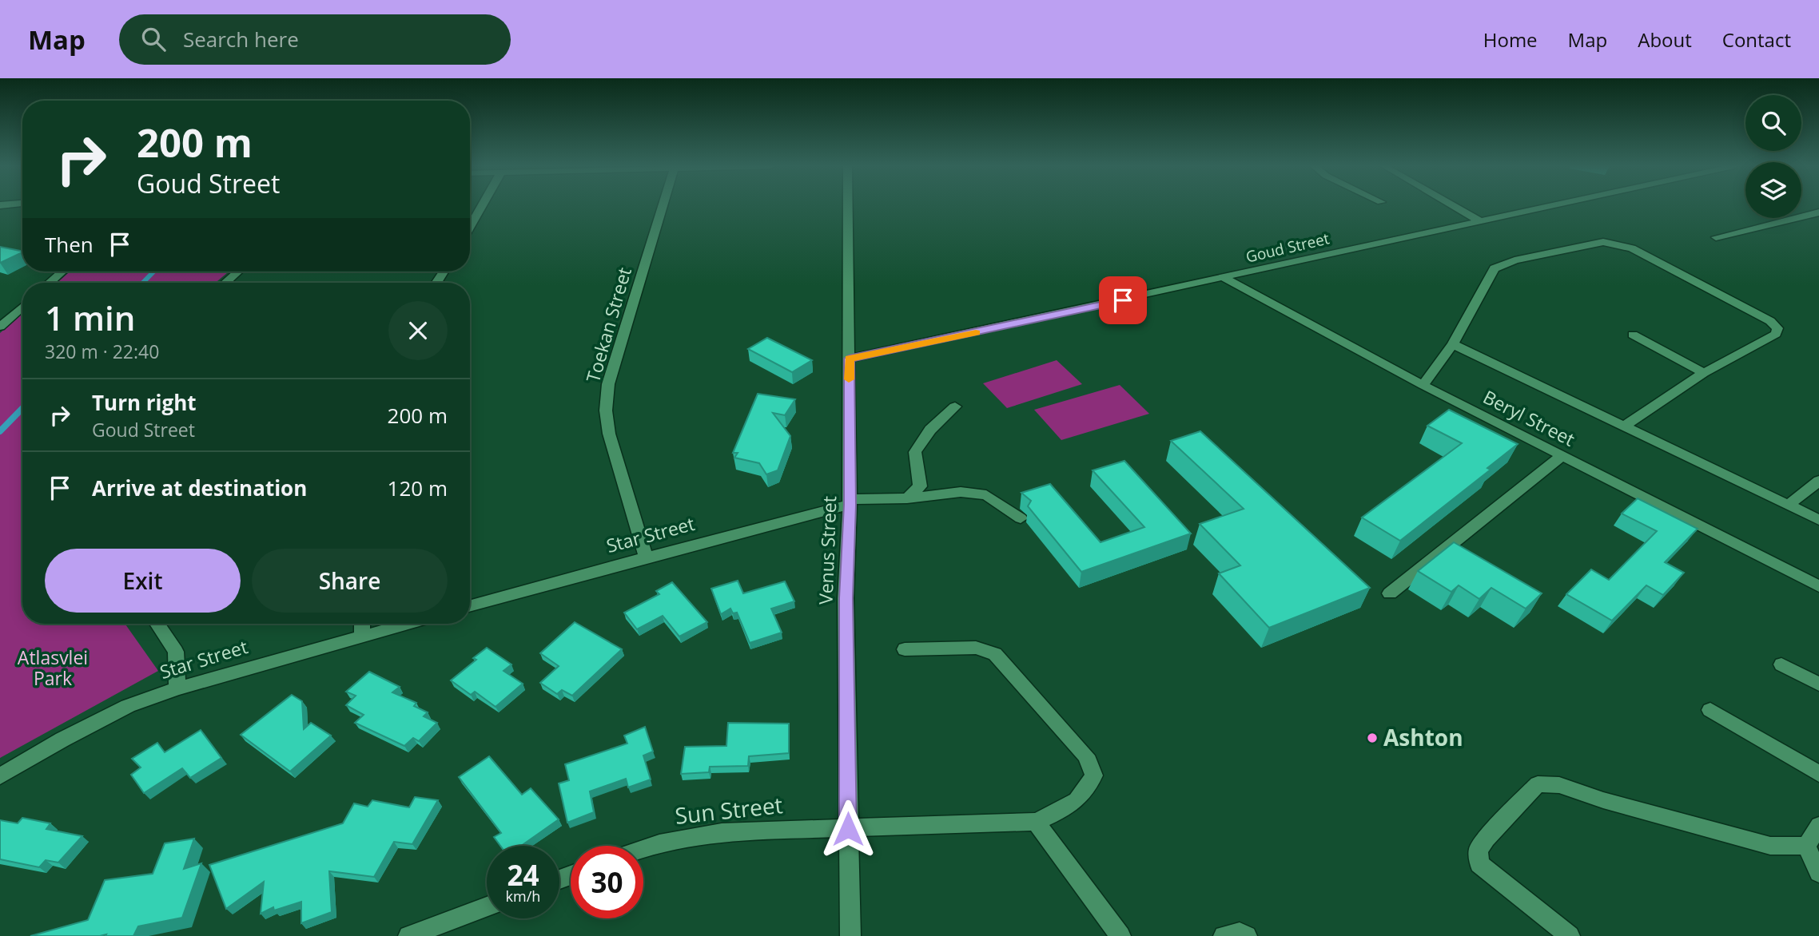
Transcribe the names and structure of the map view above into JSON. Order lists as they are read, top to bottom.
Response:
{
  "streets": {
    "street": [
      "Goud Street",
      "Toekan Street",
      "Beryl Street",
      "Star Street",
      "Venus Street",
      "Sun Street"
    ]
  },
  "crossings": [
    ["Goud Street", "Beryl Street"],
    ["Goud Street", "Venus Street"],
    ["Toekan Street", "Star Street"],
    ["Star Street", "Venus Street"],
    ["Venus Street", "Sun Street"]
  ],
  "parks": ["Atlasvlei Park"],
  "places": ["Ashton"],
  "page": {
    "header": "Map",
    "search": "Search here",
    "nav": [
      "Home",
      "Map",
      "About",
      "Contact"
    ],
    "turn": ["200 m", "Goud Street"],
    "then": "Then",
    "heading": ["1 min", "320 m · 22:40"],
    "list": [
      {
        "name": "Turn right",
        "note": "Goud Street",
        "value": "200 m"
      },
      {
        "name": "Arrive at destination",
        "value": "120 m"
      }
    ],
    "buttons": ["Exit", "Share"],
    "speed": "24 km/h",
    "limit": "30"
  }
}
